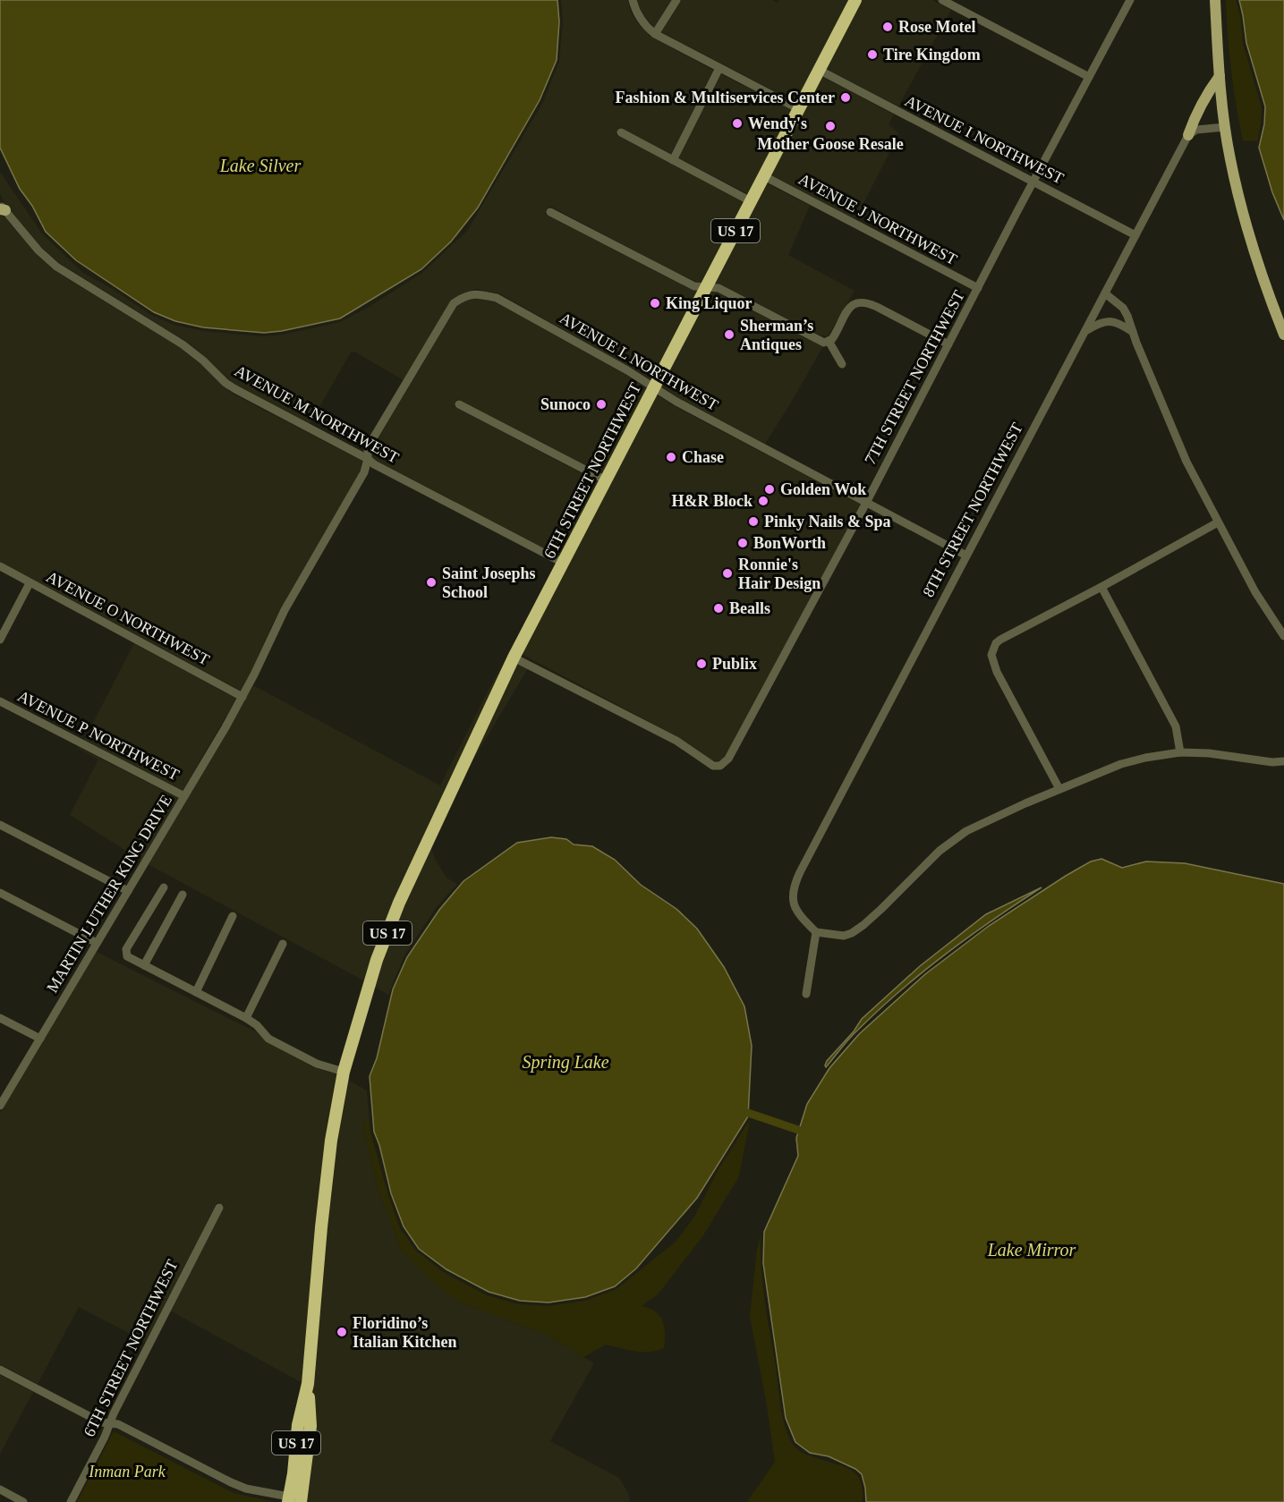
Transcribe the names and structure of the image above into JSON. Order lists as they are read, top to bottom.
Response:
{
  "streets": {
    "highway": ["US 17", "6TH STREET NORTHWEST"],
    "street": [
      "AVENUE I NORTHWEST",
      "AVENUE J NORTHWEST",
      "AVENUE L NORTHWEST",
      "7TH STREET NORTHWEST",
      "AVENUE M NORTHWEST",
      "8TH STREET NORTHWEST",
      "AVENUE O NORTHWEST",
      "AVENUE P NORTHWEST",
      "MARTIN LUTHER KING DRIVE"
    ]
  },
  "crossings": [
    ["AVENUE I NORTHWEST", "7TH STREET NORTHWEST"],
    ["AVENUE I NORTHWEST", "6TH STREET NORTHWEST"],
    ["AVENUE I NORTHWEST", "8TH STREET NORTHWEST"],
    ["AVENUE J NORTHWEST", "7TH STREET NORTHWEST"],
    ["AVENUE J NORTHWEST", "6TH STREET NORTHWEST"],
    ["US 17", "6TH STREET NORTHWEST"],
    ["AVENUE L NORTHWEST", "7TH STREET NORTHWEST"],
    ["AVENUE L NORTHWEST", "AVENUE M NORTHWEST"],
    ["AVENUE L NORTHWEST", "6TH STREET NORTHWEST"],
    ["AVENUE L NORTHWEST", "8TH STREET NORTHWEST"],
    ["AVENUE L NORTHWEST", "AVENUE O NORTHWEST"],
    ["AVENUE L NORTHWEST", "MARTIN LUTHER KING DRIVE"],
    ["7TH STREET NORTHWEST", "6TH STREET NORTHWEST"],
    ["AVENUE M NORTHWEST", "6TH STREET NORTHWEST"],
    ["AVENUE O NORTHWEST", "MARTIN LUTHER KING DRIVE"],
    ["AVENUE P NORTHWEST", "MARTIN LUTHER KING DRIVE"]
  ],
  "water": ["Lake Silver", "Spring Lake", "Lake Mirror"],
  "parks": ["Inman Park"],
  "places": [
    "Rose Motel",
    "Tire Kingdom",
    "Fashion & Multiservices Center",
    "Wendy's",
    "Mother Goose Resale",
    "King Liquor",
    "Sherman’s Antiques",
    "Sunoco",
    "Chase",
    "Golden Wok",
    "H&R Block",
    "Pinky Nails & Spa",
    "BonWorth",
    "Ronnie's Hair Design",
    "Saint Josephs School",
    "Bealls",
    "Publix",
    "Floridino’s Italian Kitchen"
  ]
}
